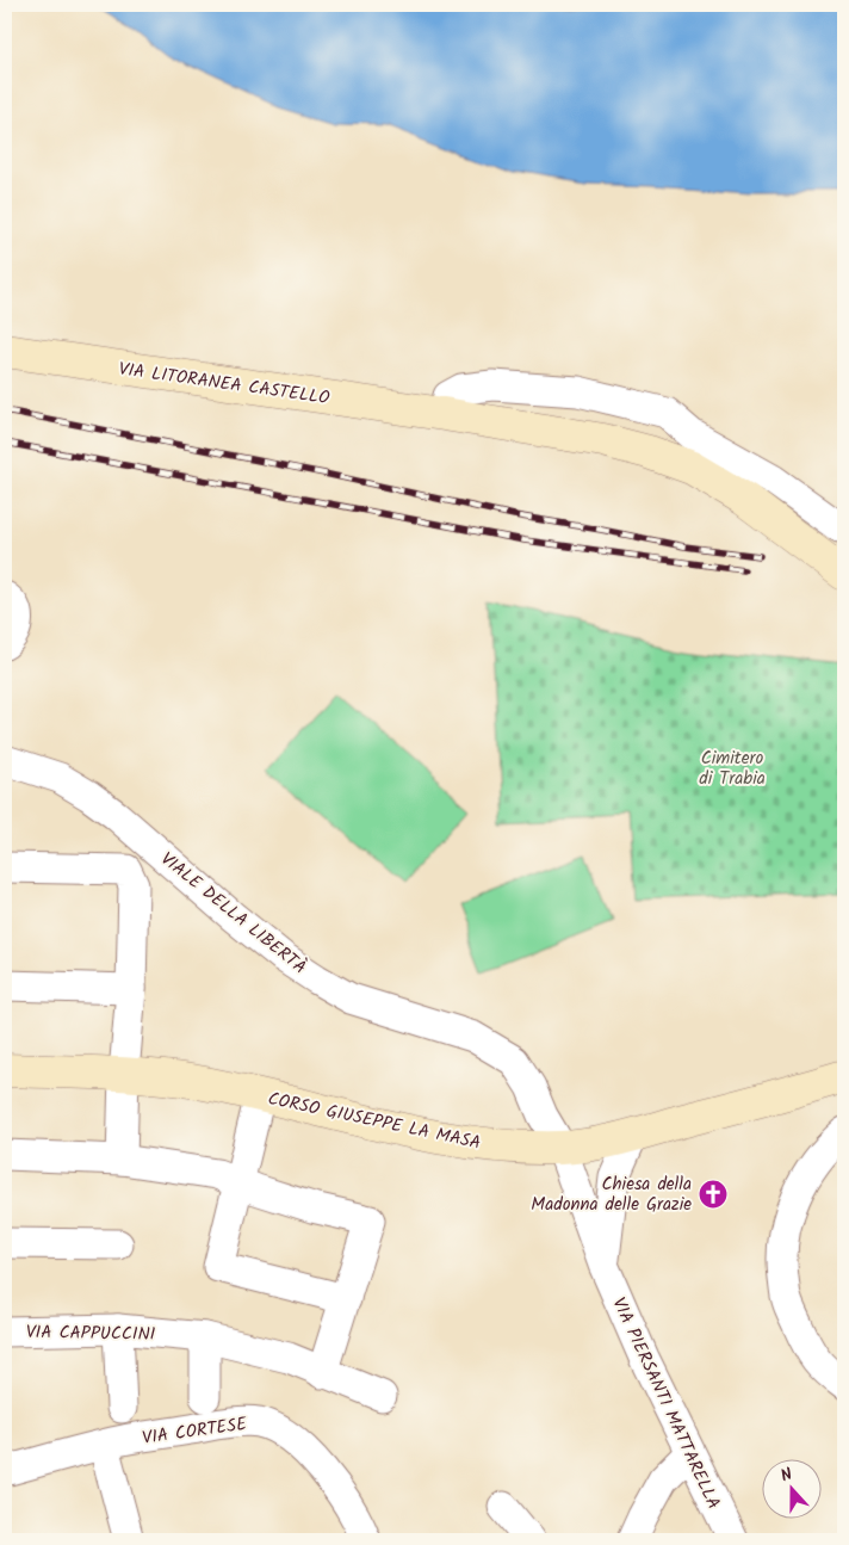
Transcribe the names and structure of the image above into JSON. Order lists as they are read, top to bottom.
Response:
{
  "streets": {
    "main road": ["VIA LITORANEA CASTELLO", "CORSO GIUSEPPE LA MASA"],
    "street": [
      "VIALE DELLA LIBERTÀ",
      "VIA CAPPUCCINI",
      "VIA PIERSANTI MATTARELLA",
      "VIA CORTESE"
    ]
  },
  "crossings": [
    ["VIALE DELLA LIBERTÀ", "CORSO GIUSEPPE LA MASA"],
    ["VIALE DELLA LIBERTÀ", "VIA PIERSANTI MATTARELLA"]
  ],
  "parks": ["Cimitero di Trabia"],
  "places": {
    "church": ["Chiesa della Madonna delle Grazie"]
  },
  "north": "top"
}
